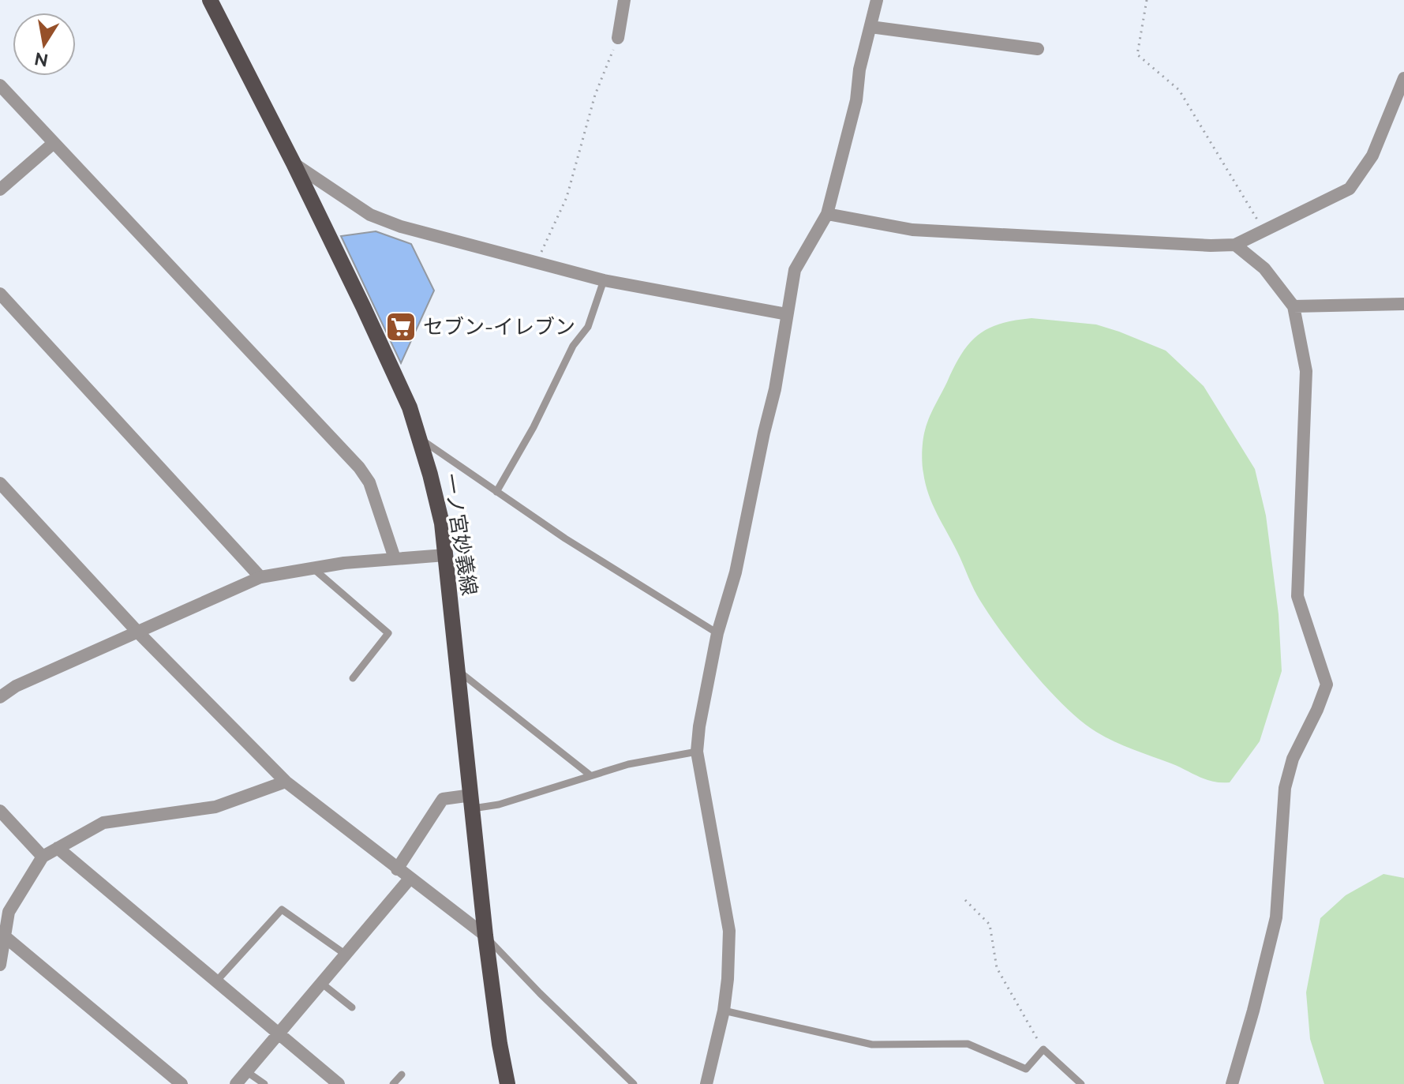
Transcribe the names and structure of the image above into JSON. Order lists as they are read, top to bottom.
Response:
{
  "streets": {
    "main road": ["一ノ宮妙義線"]
  },
  "places": {
    "supermarket": ["セブン-イレブン"]
  },
  "north": "bottom"
}
